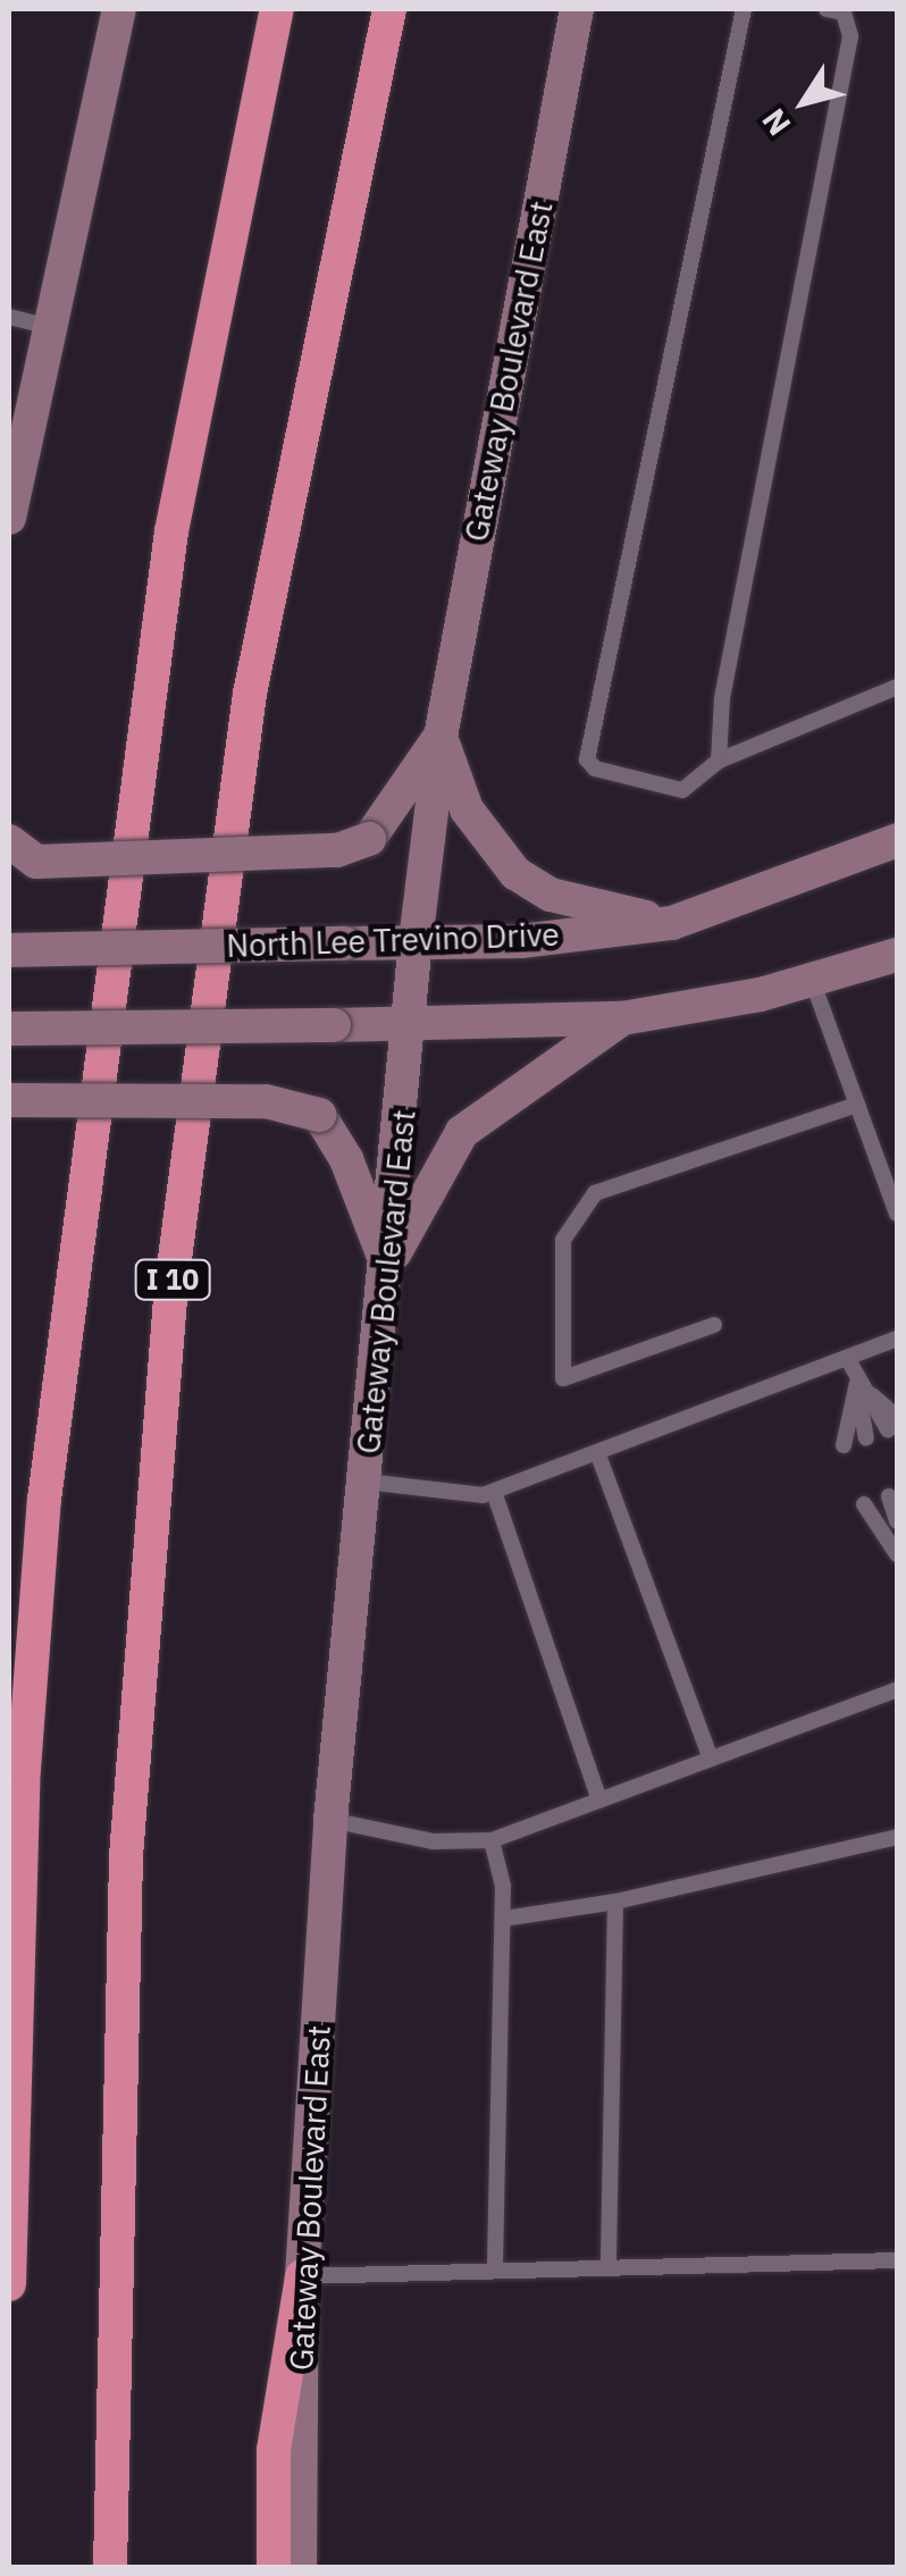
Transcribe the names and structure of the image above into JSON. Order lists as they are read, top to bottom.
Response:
{
  "streets": {
    "highway": ["I 10"],
    "main road": ["Gateway Boulevard East", "North Lee Trevino Drive"]
  },
  "crossings": [
    ["Gateway Boulevard East", "North Lee Trevino Drive"]
  ],
  "north": "bottom left"
}
